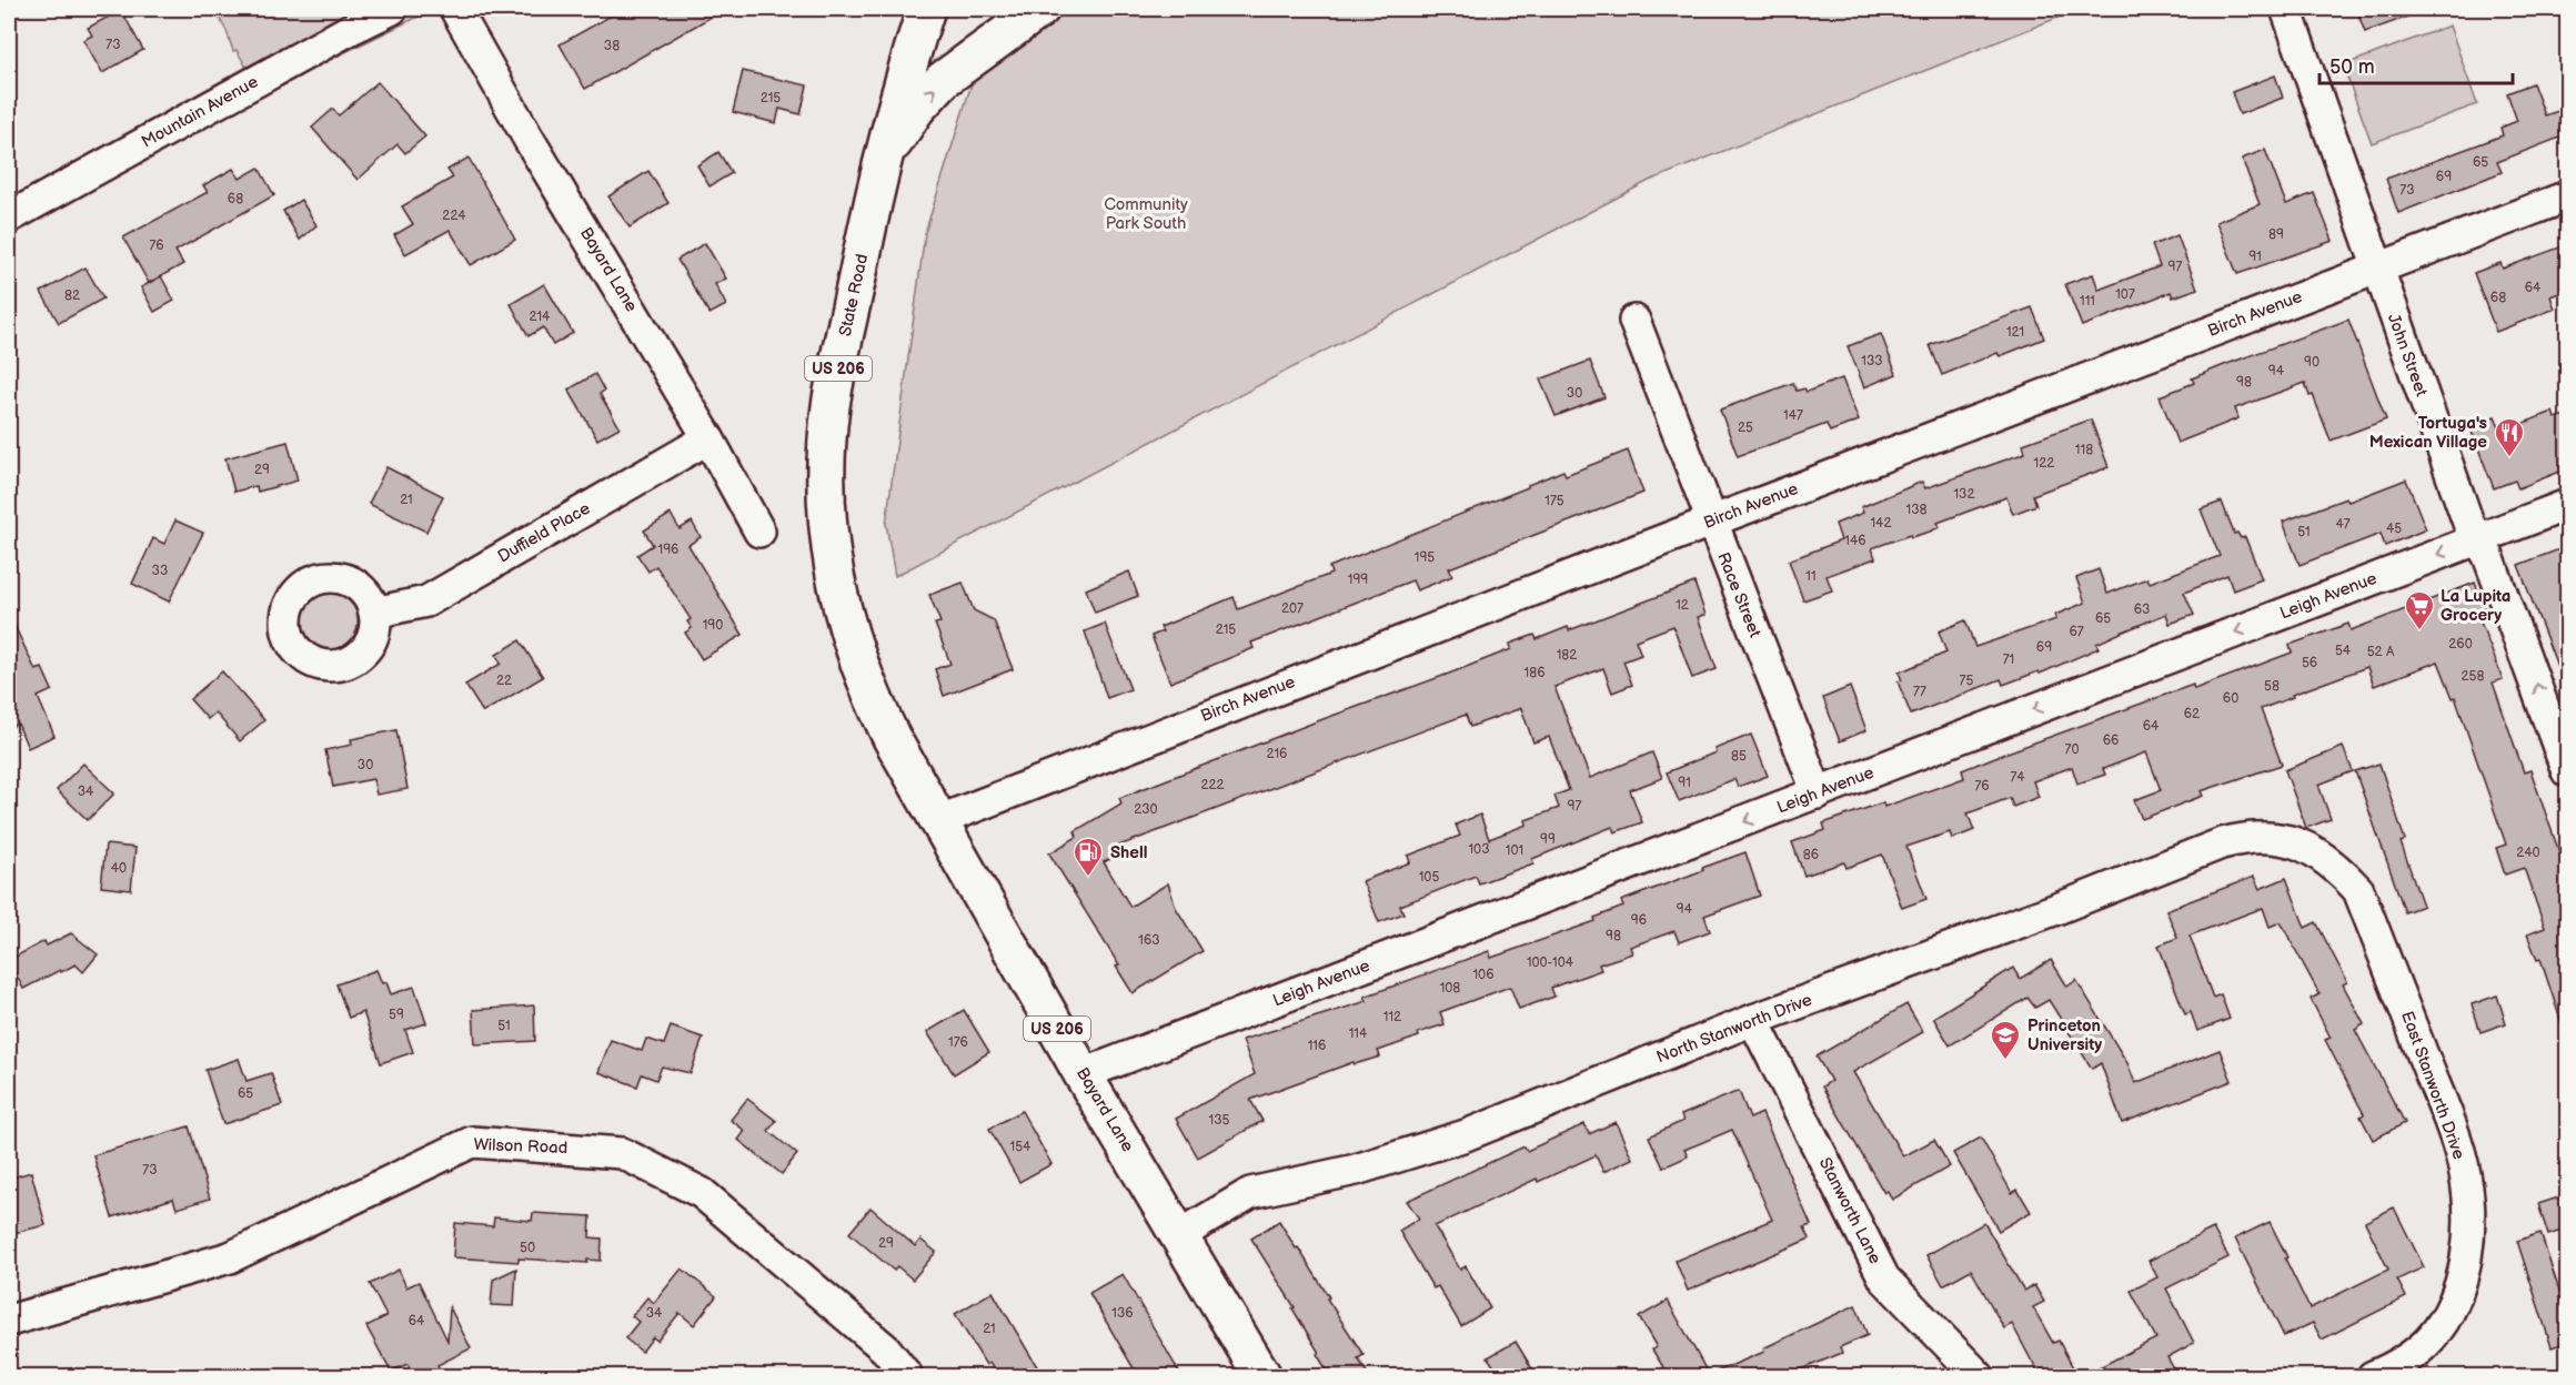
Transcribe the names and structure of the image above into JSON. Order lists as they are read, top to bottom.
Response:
{
  "streets": {
    "highway": ["Bayard Lane", "State Road", "US 206"],
    "street": [
      "Mountain Avenue",
      "Birch Avenue",
      "John Street",
      "Duffield Place",
      "Race Street",
      "Leigh Avenue",
      "North Stanworth Drive",
      "East Stanworth Drive",
      "Wilson Road",
      "Stanworth Lane"
    ]
  },
  "crossings": [
    ["Bayard Lane", "State Road"],
    ["Bayard Lane", "Birch Avenue"],
    ["Bayard Lane", "Duffield Place"],
    ["Bayard Lane", "Leigh Avenue"],
    ["Bayard Lane", "North Stanworth Drive"],
    ["Birch Avenue", "John Street"],
    ["Birch Avenue", "Race Street"],
    ["John Street", "Leigh Avenue"],
    ["Race Street", "Leigh Avenue"],
    ["North Stanworth Drive", "East Stanworth Drive"],
    ["North Stanworth Drive", "Stanworth Lane"]
  ],
  "one_way": ["Leigh Avenue"],
  "parks": ["Community Park South"],
  "places": {
    "restaurant": ["Tortuga's Mexican Village"],
    "supermarket": ["La Lupita Grocery"],
    "fuel station": ["Shell"],
    "school or university": ["Princeton University"]
  },
  "house_numbers": [
    "73",
    "38",
    "215",
    "65",
    "69",
    "73",
    "68",
    "224",
    "89",
    "76",
    "91",
    "97",
    "64",
    "107",
    "82",
    "68",
    "111",
    "214",
    "121",
    "133",
    "90",
    "94",
    "98",
    "30",
    "147",
    "25",
    "118",
    "122",
    "29",
    "132",
    "21",
    "175",
    "138",
    "142",
    "47",
    "45",
    "51",
    "146",
    "196",
    "195",
    "33",
    "11",
    "199",
    "12",
    "207",
    "63",
    "65",
    "190",
    "215",
    "67",
    "260",
    "69",
    "54",
    "52 A",
    "182",
    "71",
    "56",
    "186",
    "258",
    "22",
    "75",
    "58",
    "77",
    "60",
    "62",
    "64",
    "66",
    "70",
    "216",
    "85",
    "30",
    "74",
    "91",
    "222",
    "76",
    "34",
    "97",
    "230",
    "99",
    "103",
    "101",
    "240",
    "86",
    "40",
    "105",
    "94",
    "96",
    "98",
    "163",
    "100-104",
    "106",
    "108",
    "59",
    "112",
    "51",
    "114",
    "176",
    "116",
    "65",
    "135",
    "154",
    "73",
    "29",
    "50",
    "34",
    "136",
    "64",
    "21"
  ],
  "scale_bar": "50 m"
}
